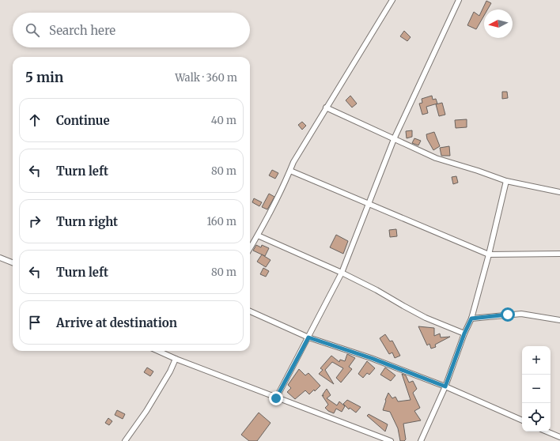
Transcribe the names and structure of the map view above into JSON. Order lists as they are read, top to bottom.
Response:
{
  "north": "left",
  "page": {
    "search": "Search here",
    "heading": ["5 min", "Walk · 360 m"],
    "list": [
      ["Continue", "40 m"],
      ["Turn left", "80 m"],
      ["Turn right", "160 m"],
      ["Turn left", "80 m"],
      "Arrive at destination"
    ],
    "map_buttons": ["+", "−"]
  }
}
